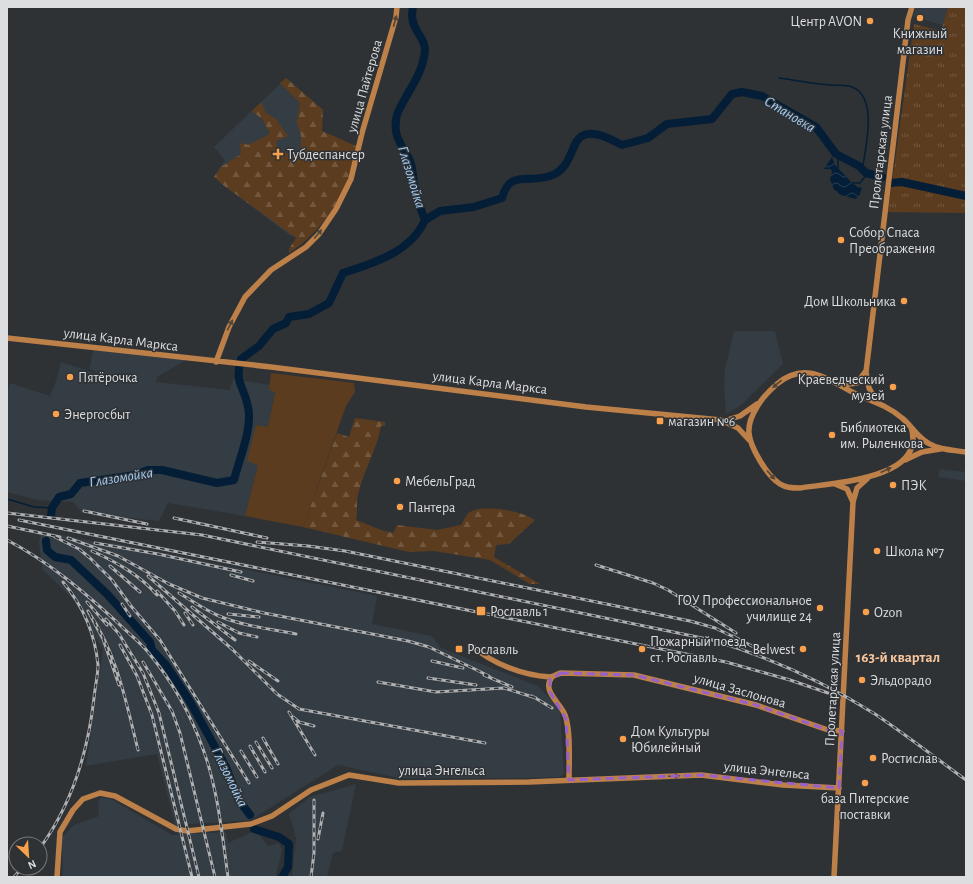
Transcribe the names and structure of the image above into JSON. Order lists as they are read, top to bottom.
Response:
{
  "streets": {
    "main road": [
      "улица Пайтерова",
      "Пролетарская улица",
      "улица Карла Маркса",
      "улица Заслонова",
      "улица Энгельса"
    ]
  },
  "crossings": [
    ["улица Пайтерова", "улица Карла Маркса"],
    ["Пролетарская улица", "улица Карла Маркса"],
    ["Пролетарская улица", "улица Заслонова"],
    ["Пролетарская улица", "улица Энгельса"]
  ],
  "one_way": ["улица Пайтерова"],
  "districts": ["163-й квартал"],
  "water": ["Становка", "Глазомойка"],
  "places": {
    "other": [
      "Книжный магазин",
      "Центр AVON",
      "Собор Спаса Преображения",
      "Дом Школьника",
      "Пятёрочка",
      "Краеведческий музей",
      "Энергосбыт",
      "Библиотека им. Рыленкова",
      "МебельГрад",
      "ПЭК",
      "Пантера",
      "Школа №7",
      "ГОУ Профессиональное училище 24",
      "Ozon",
      "Пожарный поезд ст. Рославль",
      "Belwest",
      "Эльдорадо",
      "Дом Культуры Юбилейный",
      "Ростислав",
      "база Питерские поставки"
    ],
    "health": ["Тубдеспансер"],
    "transit": ["магазин №6", "Рославль 1", "Рославль"]
  },
  "north": "bottom right"
}
